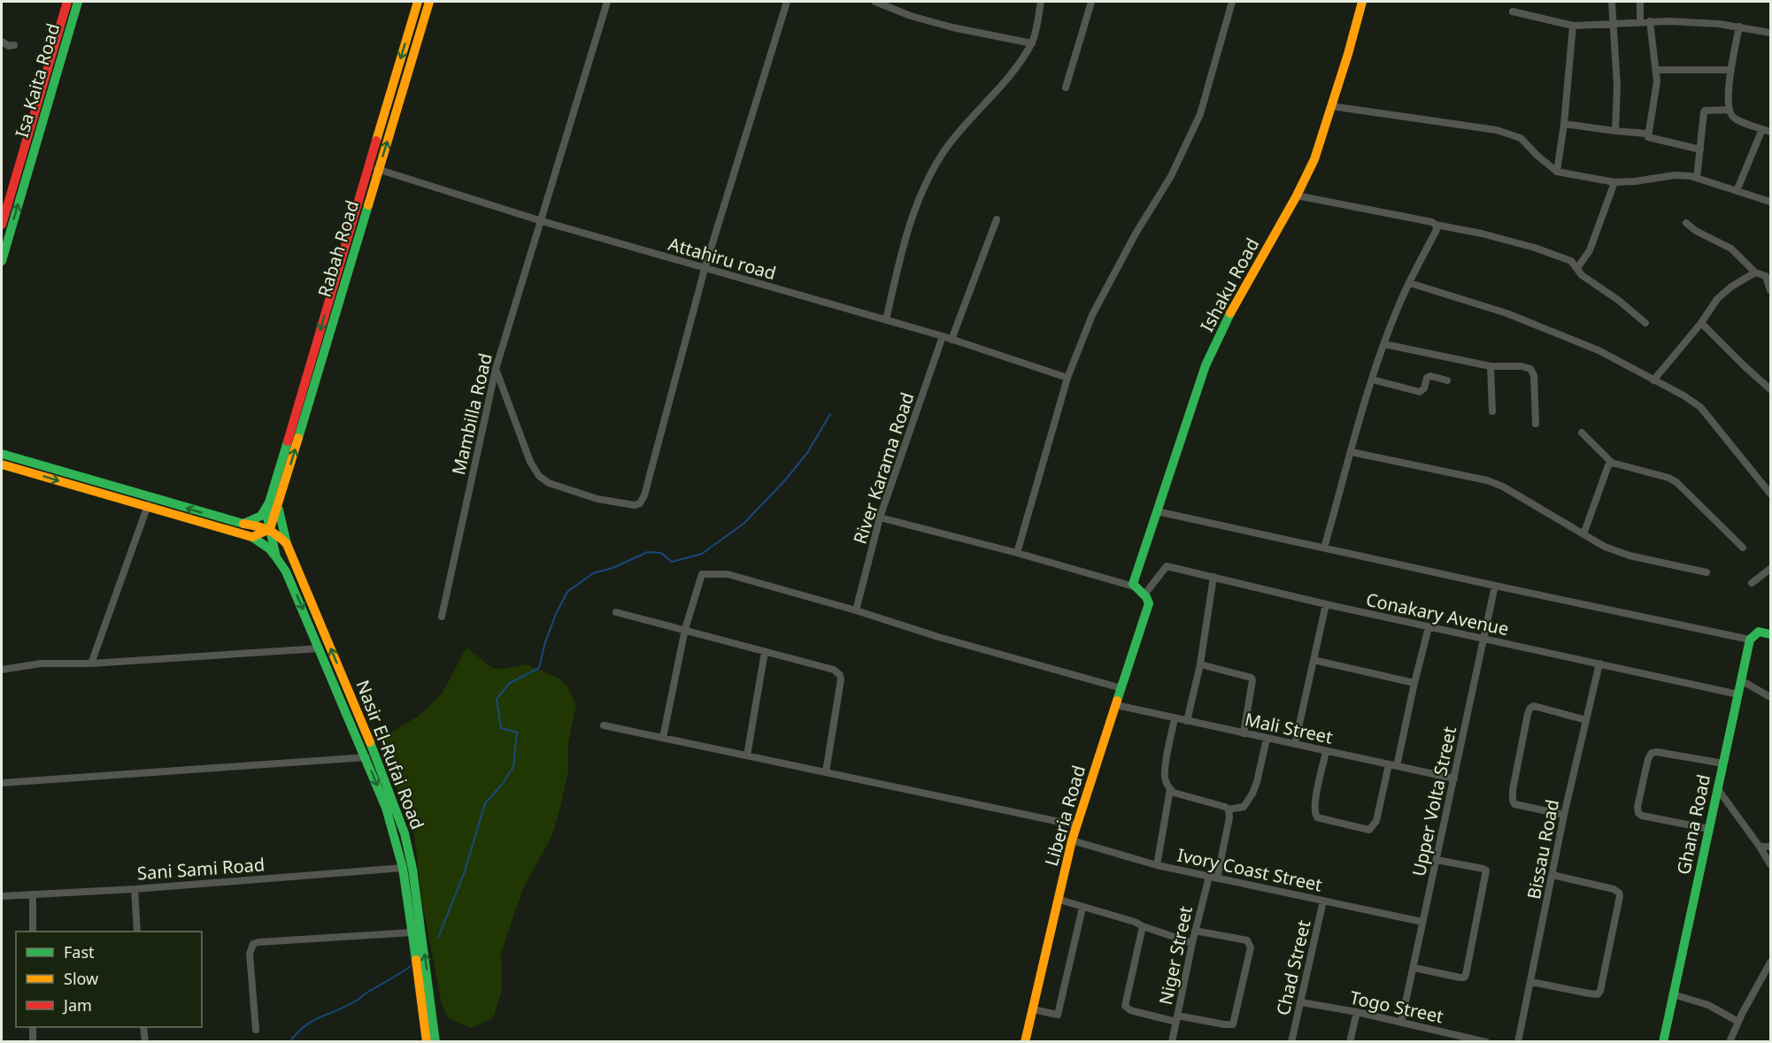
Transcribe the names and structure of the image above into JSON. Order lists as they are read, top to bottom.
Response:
{
  "streets": {
    "main road": [
      "Isa Kaita Road",
      "Rabah Road",
      "Ishaku Road",
      "Nasir El-Rufai Road",
      "Liberia Road",
      "Ghana Road"
    ],
    "street": [
      "Attahiru road",
      "Mambilla Road",
      "River Karama Road",
      "Conakary Avenue",
      "Mali Street",
      "Upper Volta Street",
      "Bissau Road",
      "Sani Sami Road",
      "Ivory Coast Street",
      "Niger Street",
      "Chad Street",
      "Togo Street"
    ]
  },
  "crossings": [
    ["Rabah Road", "Attahiru road"],
    ["Rabah Road", "Nasir El-Rufai Road"],
    ["Attahiru road", "Mambilla Road"],
    ["Attahiru road", "River Karama Road"],
    ["Conakary Avenue", "Upper Volta Street"],
    ["Conakary Avenue", "Liberia Road"],
    ["Conakary Avenue", "Ghana Road"],
    ["Conakary Avenue", "Bissau Road"],
    ["Mali Street", "Upper Volta Street"],
    ["Mali Street", "Liberia Road"],
    ["Nasir El-Rufai Road", "Sani Sami Road"],
    ["Upper Volta Street", "Ivory Coast Street"],
    ["Upper Volta Street", "Togo Street"],
    ["Liberia Road", "Ivory Coast Street"],
    ["Ivory Coast Street", "Niger Street"],
    ["Ivory Coast Street", "Chad Street"],
    ["Chad Street", "Togo Street"]
  ],
  "legend": ["Fast", "Slow", "Jam"]
}
